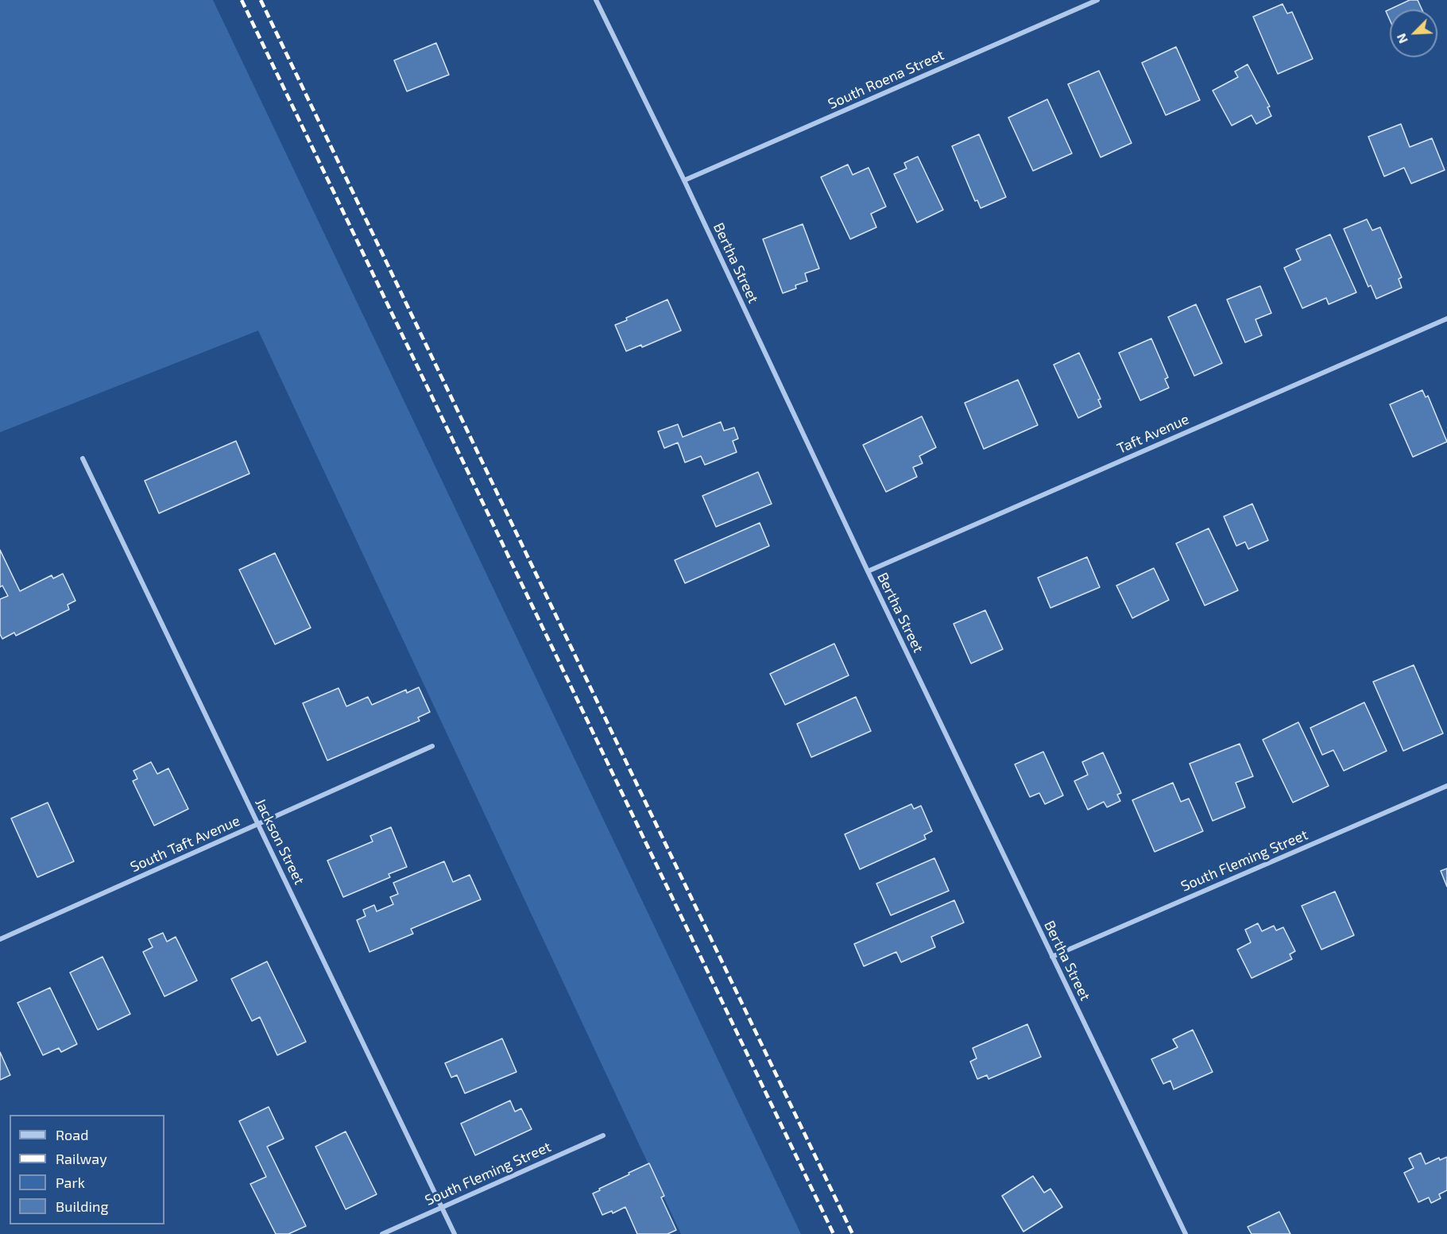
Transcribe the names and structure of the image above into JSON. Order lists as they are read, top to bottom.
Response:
{
  "streets": {
    "street": [
      "South Roena Street",
      "Bertha Street",
      "Taft Avenue",
      "Jackson Street",
      "South Taft Avenue",
      "South Fleming Street"
    ]
  },
  "crossings": [
    ["South Roena Street", "Bertha Street"],
    ["Bertha Street", "Taft Avenue"],
    ["Bertha Street", "South Fleming Street"],
    ["Jackson Street", "South Taft Avenue"],
    ["Jackson Street", "South Fleming Street"]
  ],
  "legend": [
    "Road",
    "Railway",
    "Park",
    "Building"
  ],
  "north": "bottom left"
}
